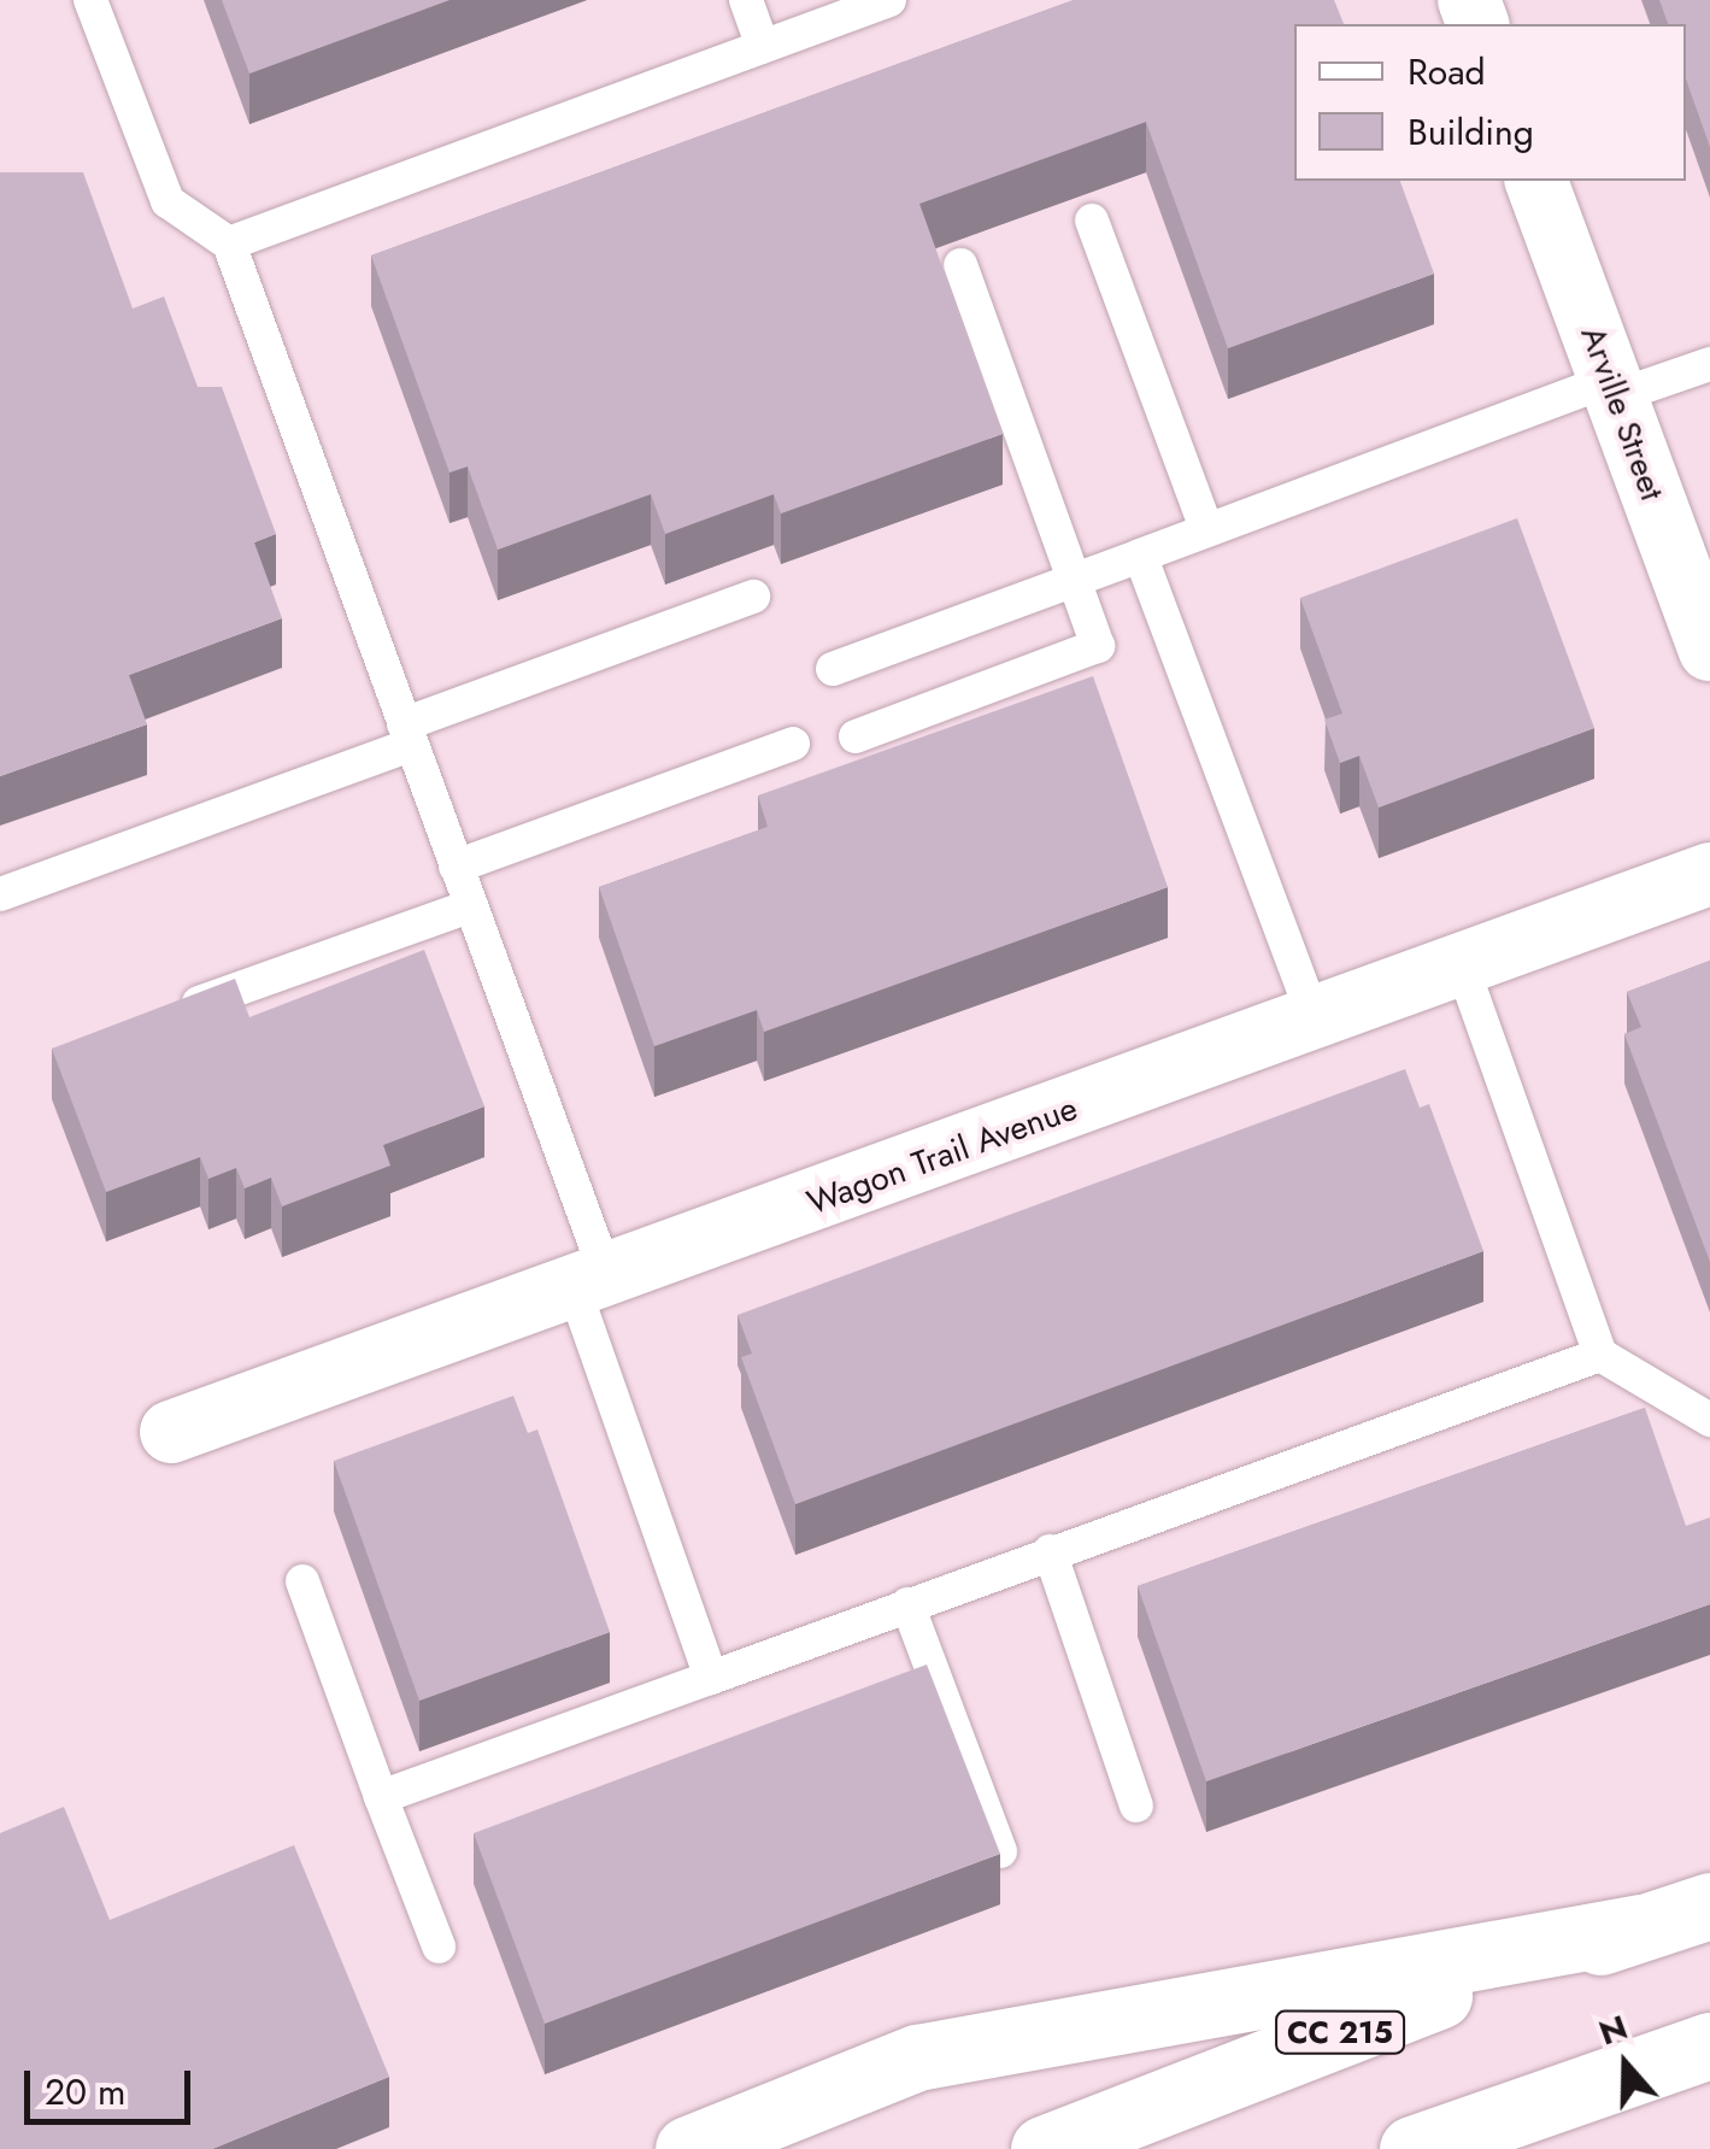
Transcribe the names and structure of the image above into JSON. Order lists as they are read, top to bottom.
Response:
{
  "streets": {
    "highway": ["CC 215"],
    "street": ["Arville Street", "Wagon Trail Avenue"]
  },
  "legend": ["Road", "Building"],
  "scale_bar": "20 m",
  "north": "top"
}
